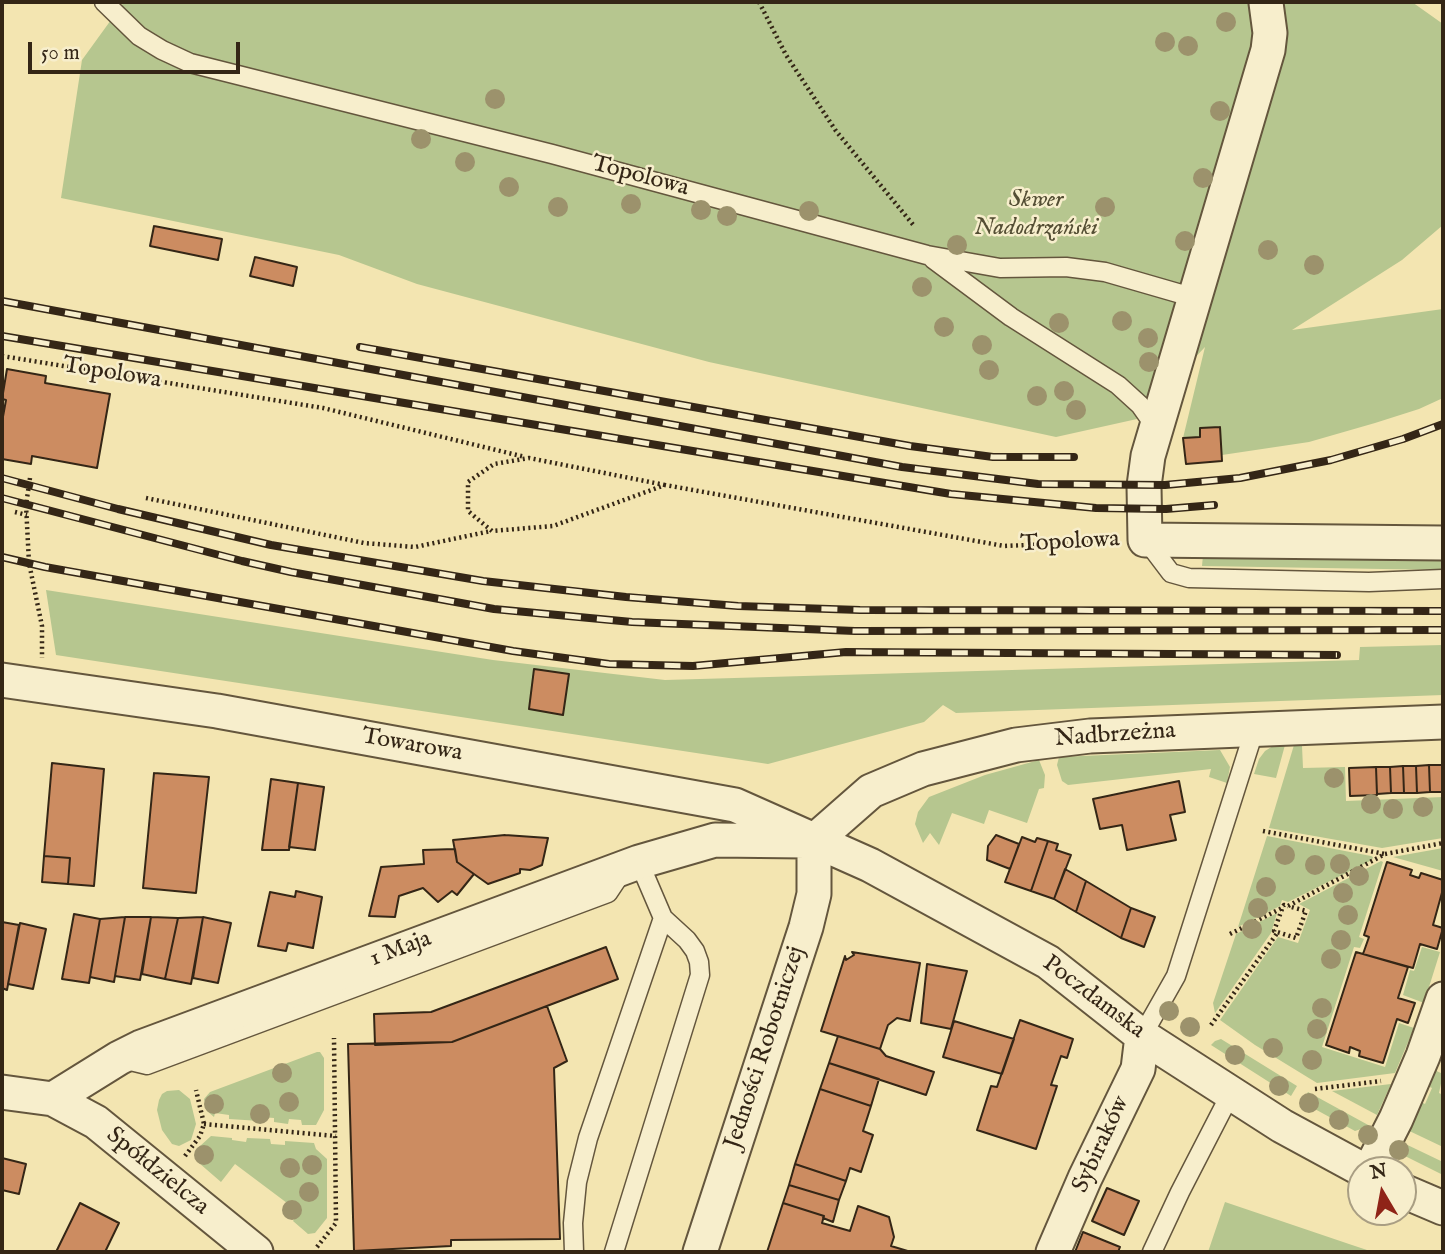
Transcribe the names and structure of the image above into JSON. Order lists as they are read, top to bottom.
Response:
{
  "streets": {
    "street": [
      "Topolowa",
      "Nadbrzeżna",
      "Towarowa",
      "1 Maja",
      "Poczdamska",
      "Jedności Robotniczej",
      "Sybiraków",
      "Spółdzielcza"
    ]
  },
  "crossings": [
    ["Nadbrzeżna", "Towarowa"],
    ["Nadbrzeżna", "1 Maja"],
    ["Nadbrzeżna", "Poczdamska"],
    ["Nadbrzeżna", "Jedności Robotniczej"],
    ["Towarowa", "1 Maja"],
    ["Towarowa", "Poczdamska"],
    ["Towarowa", "Jedności Robotniczej"],
    ["1 Maja", "Poczdamska"],
    ["1 Maja", "Jedności Robotniczej"],
    ["1 Maja", "Spółdzielcza"],
    ["Poczdamska", "Jedności Robotniczej"],
    ["Poczdamska", "Sybiraków"]
  ],
  "parks": ["Skwer Nadodrzański"],
  "scale_bar": "50 m",
  "north": "top"
}
